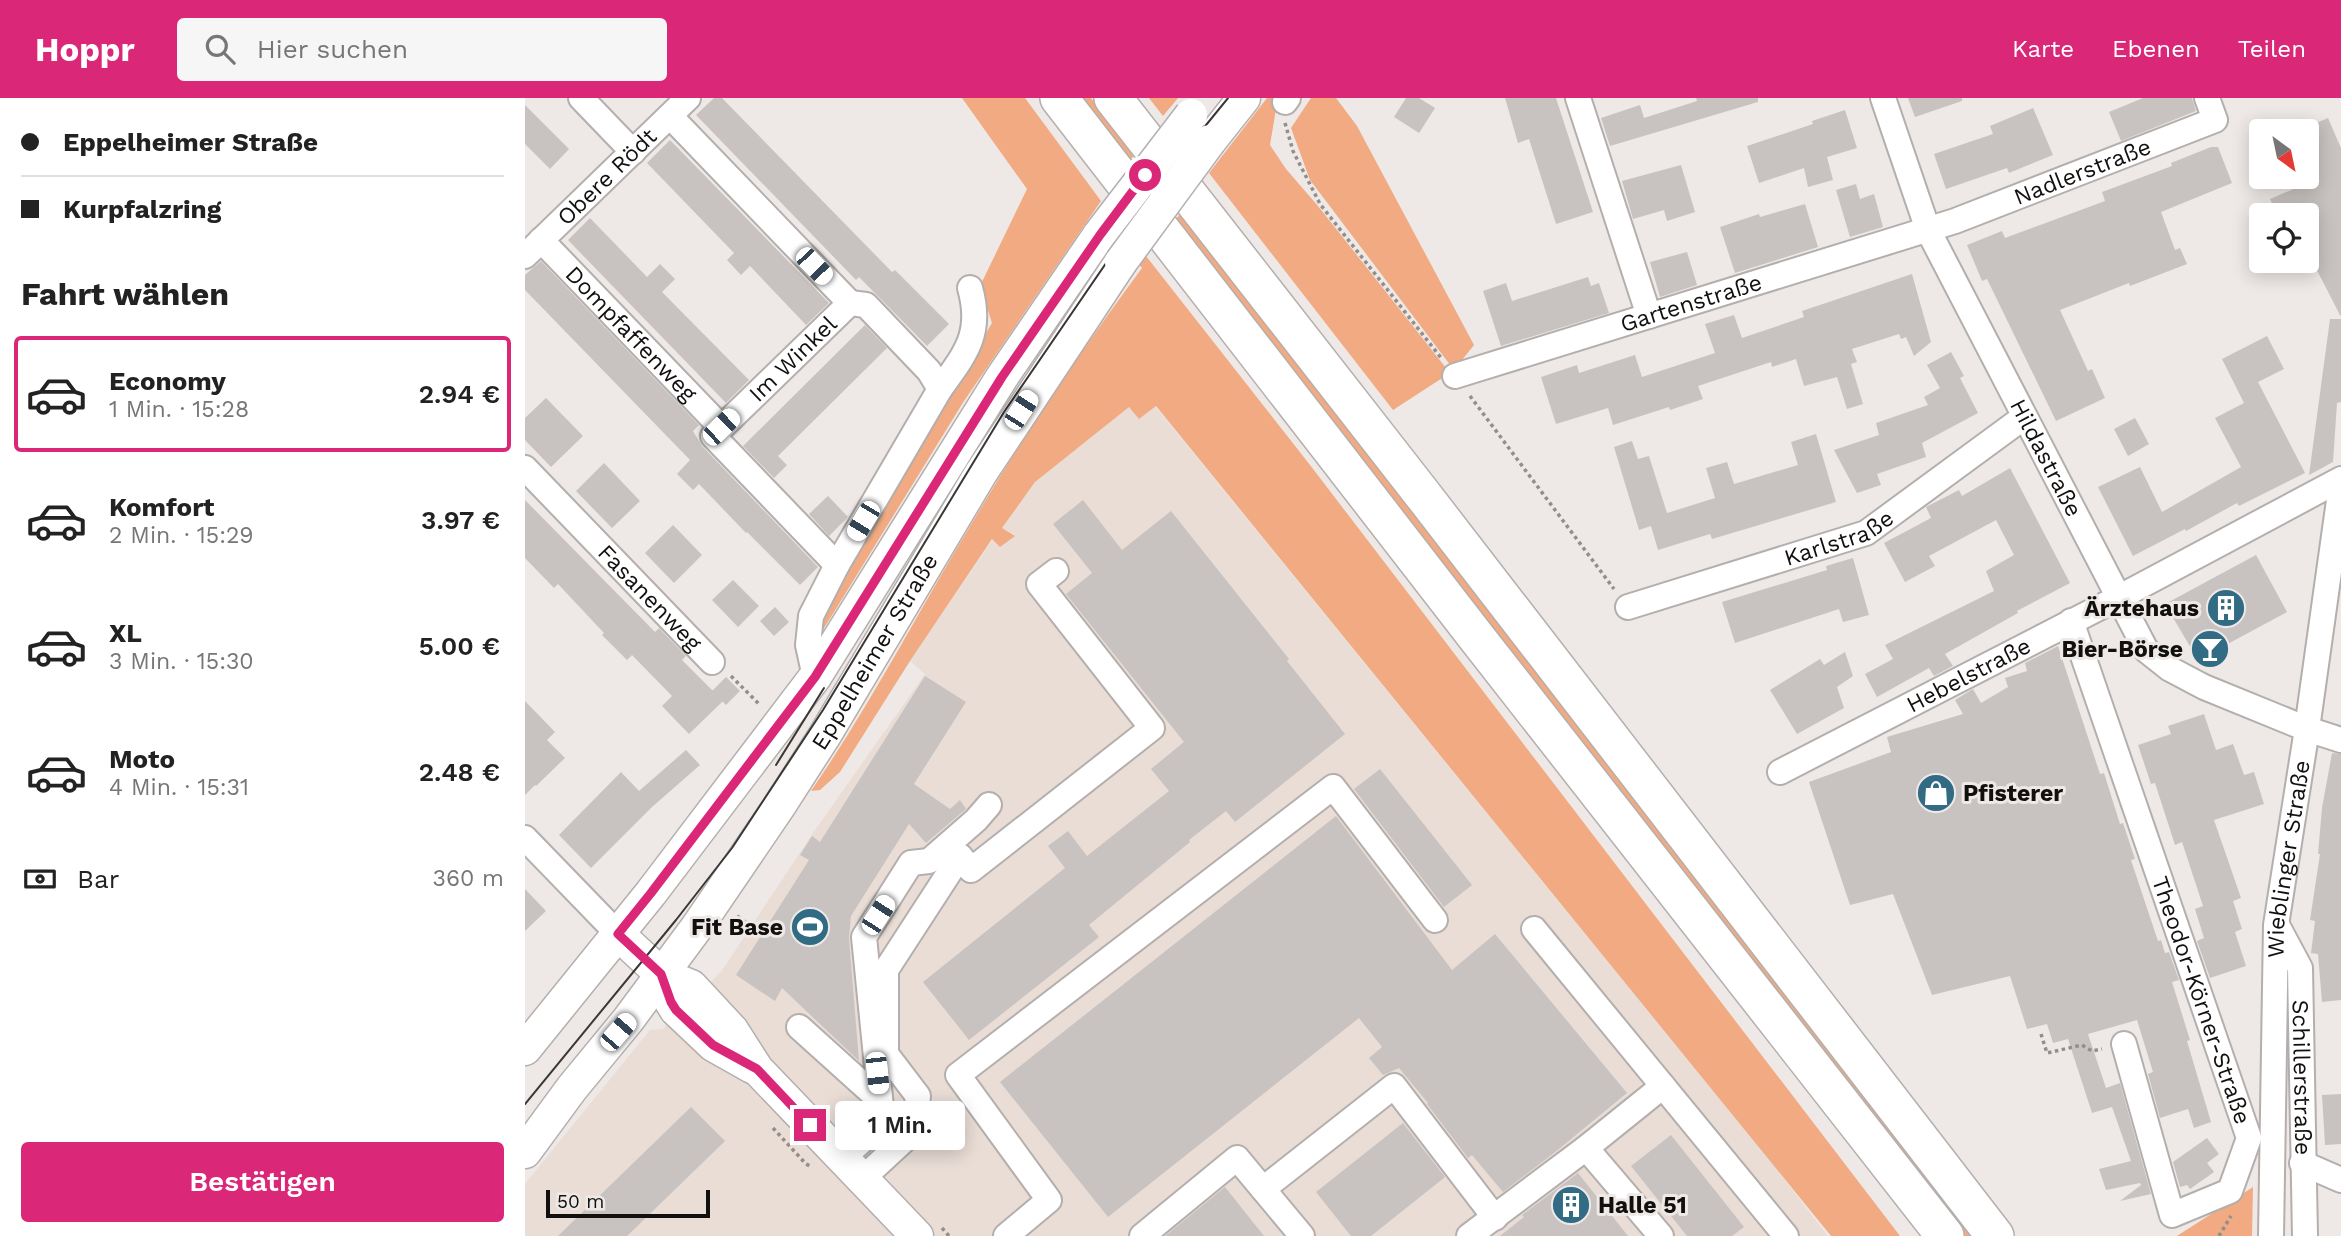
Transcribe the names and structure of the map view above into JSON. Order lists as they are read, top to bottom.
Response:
{
  "streets": {
    "main road": ["Eppelheimer Straße"],
    "street": [
      "Nadlerstraße",
      "Obere Rödt",
      "Gartenstraße",
      "Dompfaffenweg",
      "Im Winkel",
      "Hildastraße",
      "Karlstraße",
      "Fasanenweg",
      "Hebelstraße",
      "Wieblinger Straße",
      "Theodor-Körner-Straße",
      "Schillerstraße"
    ]
  },
  "crossings": [
    ["Nadlerstraße", "Gartenstraße"],
    ["Nadlerstraße", "Hildastraße"],
    ["Obere Rödt", "Dompfaffenweg"],
    ["Gartenstraße", "Hildastraße"],
    ["Dompfaffenweg", "Im Winkel"],
    ["Hildastraße", "Karlstraße"],
    ["Hildastraße", "Hebelstraße"],
    ["Hildastraße", "Wieblinger Straße"],
    ["Fasanenweg", "Eppelheimer Straße"],
    ["Hebelstraße", "Theodor-Körner-Straße"],
    ["Wieblinger Straße", "Schillerstraße"]
  ],
  "places": {
    "building": ["Ärztehaus", "Halle 51"],
    "bar": ["Bier-Börse"],
    "shop": ["Pfisterer"],
    "sports": ["Fit Base"]
  },
  "scale_bar": "50 m",
  "north": "bottom right",
  "page": {
    "header": "Hoppr",
    "search": "Hier suchen",
    "nav": ["Karte", "Ebenen", "Teilen"],
    "banner": ["Eppelheimer Straße", "Kurpfalzring"],
    "heading": "Fahrt wählen",
    "list": [
      {
        "name": "Economy",
        "note": "1 Min. · 15:28",
        "value": "2.94 €"
      },
      {
        "name": "Komfort",
        "note": "2 Min. · 15:29",
        "value": "3.97 €"
      },
      {
        "name": "XL",
        "note": "3 Min. · 15:30",
        "value": "5.00 €"
      },
      {
        "name": "Moto",
        "note": "4 Min. · 15:31",
        "value": "2.48 €"
      }
    ],
    "pay": ["Bar", "360 m"],
    "bubble": "1 Min.",
    "buttons": "Bestätigen",
    "scale": "50 m"
  }
}
